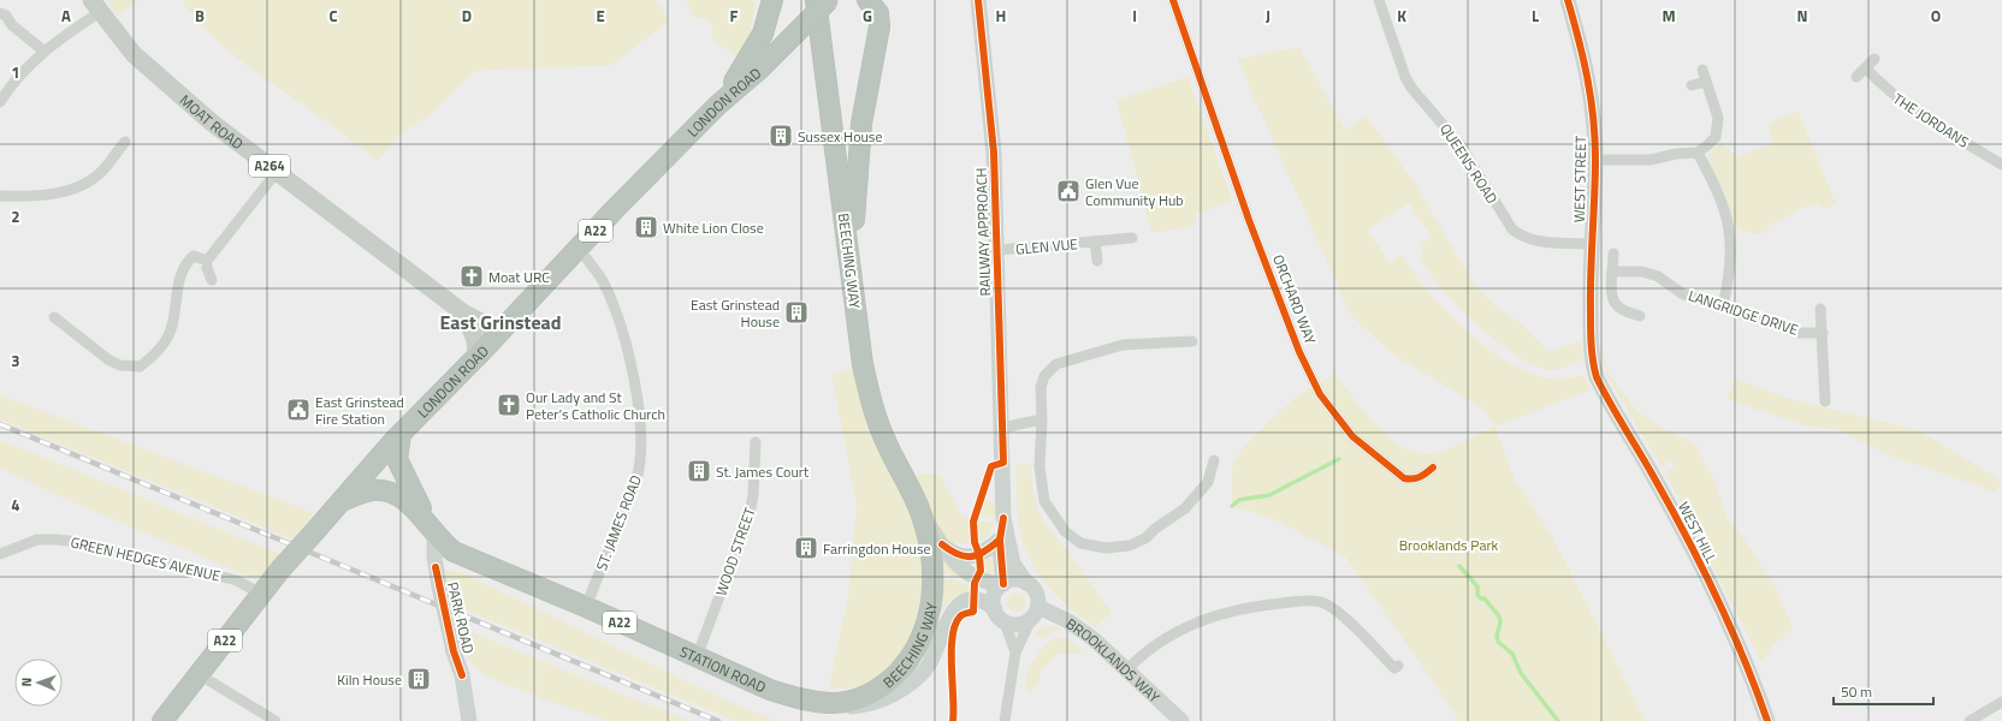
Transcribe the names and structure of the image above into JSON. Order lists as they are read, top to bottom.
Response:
{
  "streets": {
    "highway": [
      "LONDON ROAD",
      "A22",
      "BEECHING WAY",
      "STATION ROAD"
    ],
    "main road": ["MOAT ROAD", "A264"],
    "street": [
      "THE JORDANS",
      "QUEENS ROAD",
      "WEST STREET",
      "RAILWAY APPROACH",
      "GLEN VUE",
      "ORCHARD WAY",
      "LANGRIDGE DRIVE",
      "ST. JAMES ROAD",
      "WEST HILL",
      "WOOD STREET",
      "GREEN HEDGES AVENUE",
      "PARK ROAD",
      "BROOKLANDS WAY"
    ]
  },
  "crossings": [
    ["LONDON ROAD", "MOAT ROAD"],
    ["LONDON ROAD", "A22"],
    ["LONDON ROAD", "BEECHING WAY"],
    ["LONDON ROAD", "ST. JAMES ROAD"],
    ["LONDON ROAD", "GREEN HEDGES AVENUE"],
    ["LONDON ROAD", "STATION ROAD"],
    ["QUEENS ROAD", "WEST STREET"],
    ["WEST STREET", "WEST HILL"],
    ["A22", "BEECHING WAY"],
    ["RAILWAY APPROACH", "GLEN VUE"],
    ["RAILWAY APPROACH", "BEECHING WAY"],
    ["RAILWAY APPROACH", "BROOKLANDS WAY"],
    ["RAILWAY APPROACH", "STATION ROAD"],
    ["BEECHING WAY", "BROOKLANDS WAY"],
    ["BEECHING WAY", "STATION ROAD"],
    ["ST. JAMES ROAD", "STATION ROAD"],
    ["WOOD STREET", "STATION ROAD"],
    ["PARK ROAD", "STATION ROAD"],
    ["BROOKLANDS WAY", "STATION ROAD"]
  ],
  "districts": ["East Grinstead"],
  "parks": ["Brooklands Park"],
  "places": {
    "building": [
      "Sussex House",
      "White Lion Close",
      "East Grinstead House",
      "St. James Court",
      "Farringdon House",
      "Kiln House"
    ],
    "public building": ["Glen Vue Community Hub", "East Grinstead Fire Station"],
    "church": ["Moat URC", "Our Lady and St Peter’s Catholic Church"]
  },
  "scale_bar": "50 m",
  "north": "left",
  "grid": {
    "columns": [
      "A",
      "B",
      "C",
      "D",
      "E",
      "F",
      "G",
      "H",
      "I",
      "J",
      "K",
      "L",
      "M",
      "N",
      "O"
    ],
    "rows": [
      "1",
      "2",
      "3",
      "4"
    ]
  }
}
